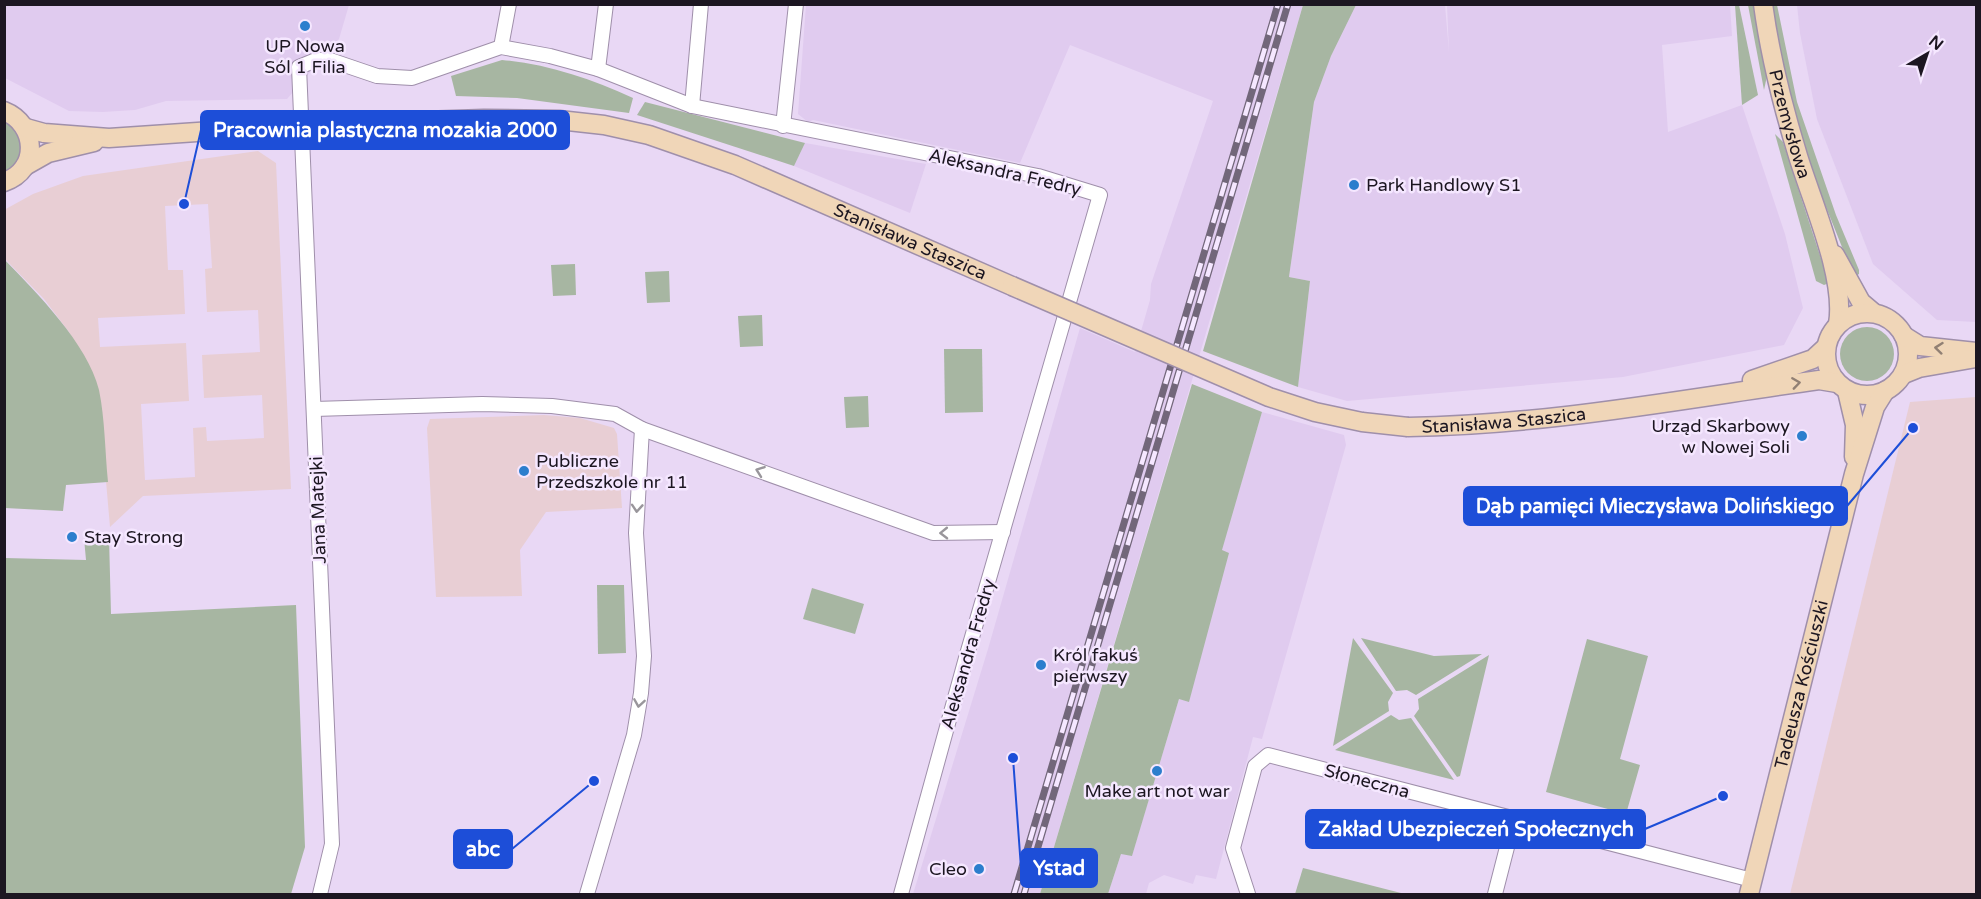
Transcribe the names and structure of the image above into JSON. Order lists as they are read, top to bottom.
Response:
{
  "streets": {
    "street": [
      "Przemysłowa",
      "Aleksandra Fredry",
      "Stanisława Staszica",
      "Jana Matejki",
      "Tadeusza Kościuszki",
      "Słoneczna"
    ]
  },
  "crossings": [
    ["Przemysłowa", "Stanisława Staszica"],
    ["Przemysłowa", "Tadeusza Kościuszki"],
    ["Aleksandra Fredry", "Stanisława Staszica"],
    ["Aleksandra Fredry", "Jana Matejki"],
    ["Stanisława Staszica", "Jana Matejki"],
    ["Stanisława Staszica", "Tadeusza Kościuszki"],
    ["Tadeusza Kościuszki", "Słoneczna"]
  ],
  "places": [
    "UP Nowa Sól 1 Filia",
    "Park Handlowy S1",
    "Pracownia plastyczna mozakia 2000",
    "Dąb pamięci Mieczysława Dolińskiego",
    "Urząd Skarbowy w Nowej Soli",
    "Publiczne Przedszkole nr 11",
    "Stay Strong",
    "Król fakuś pierwszy",
    "Ystad",
    "Make art not war",
    "abc",
    "Zakład Ubezpieczeń Społecznych",
    "Cleo"
  ],
  "north": "top right"
}
